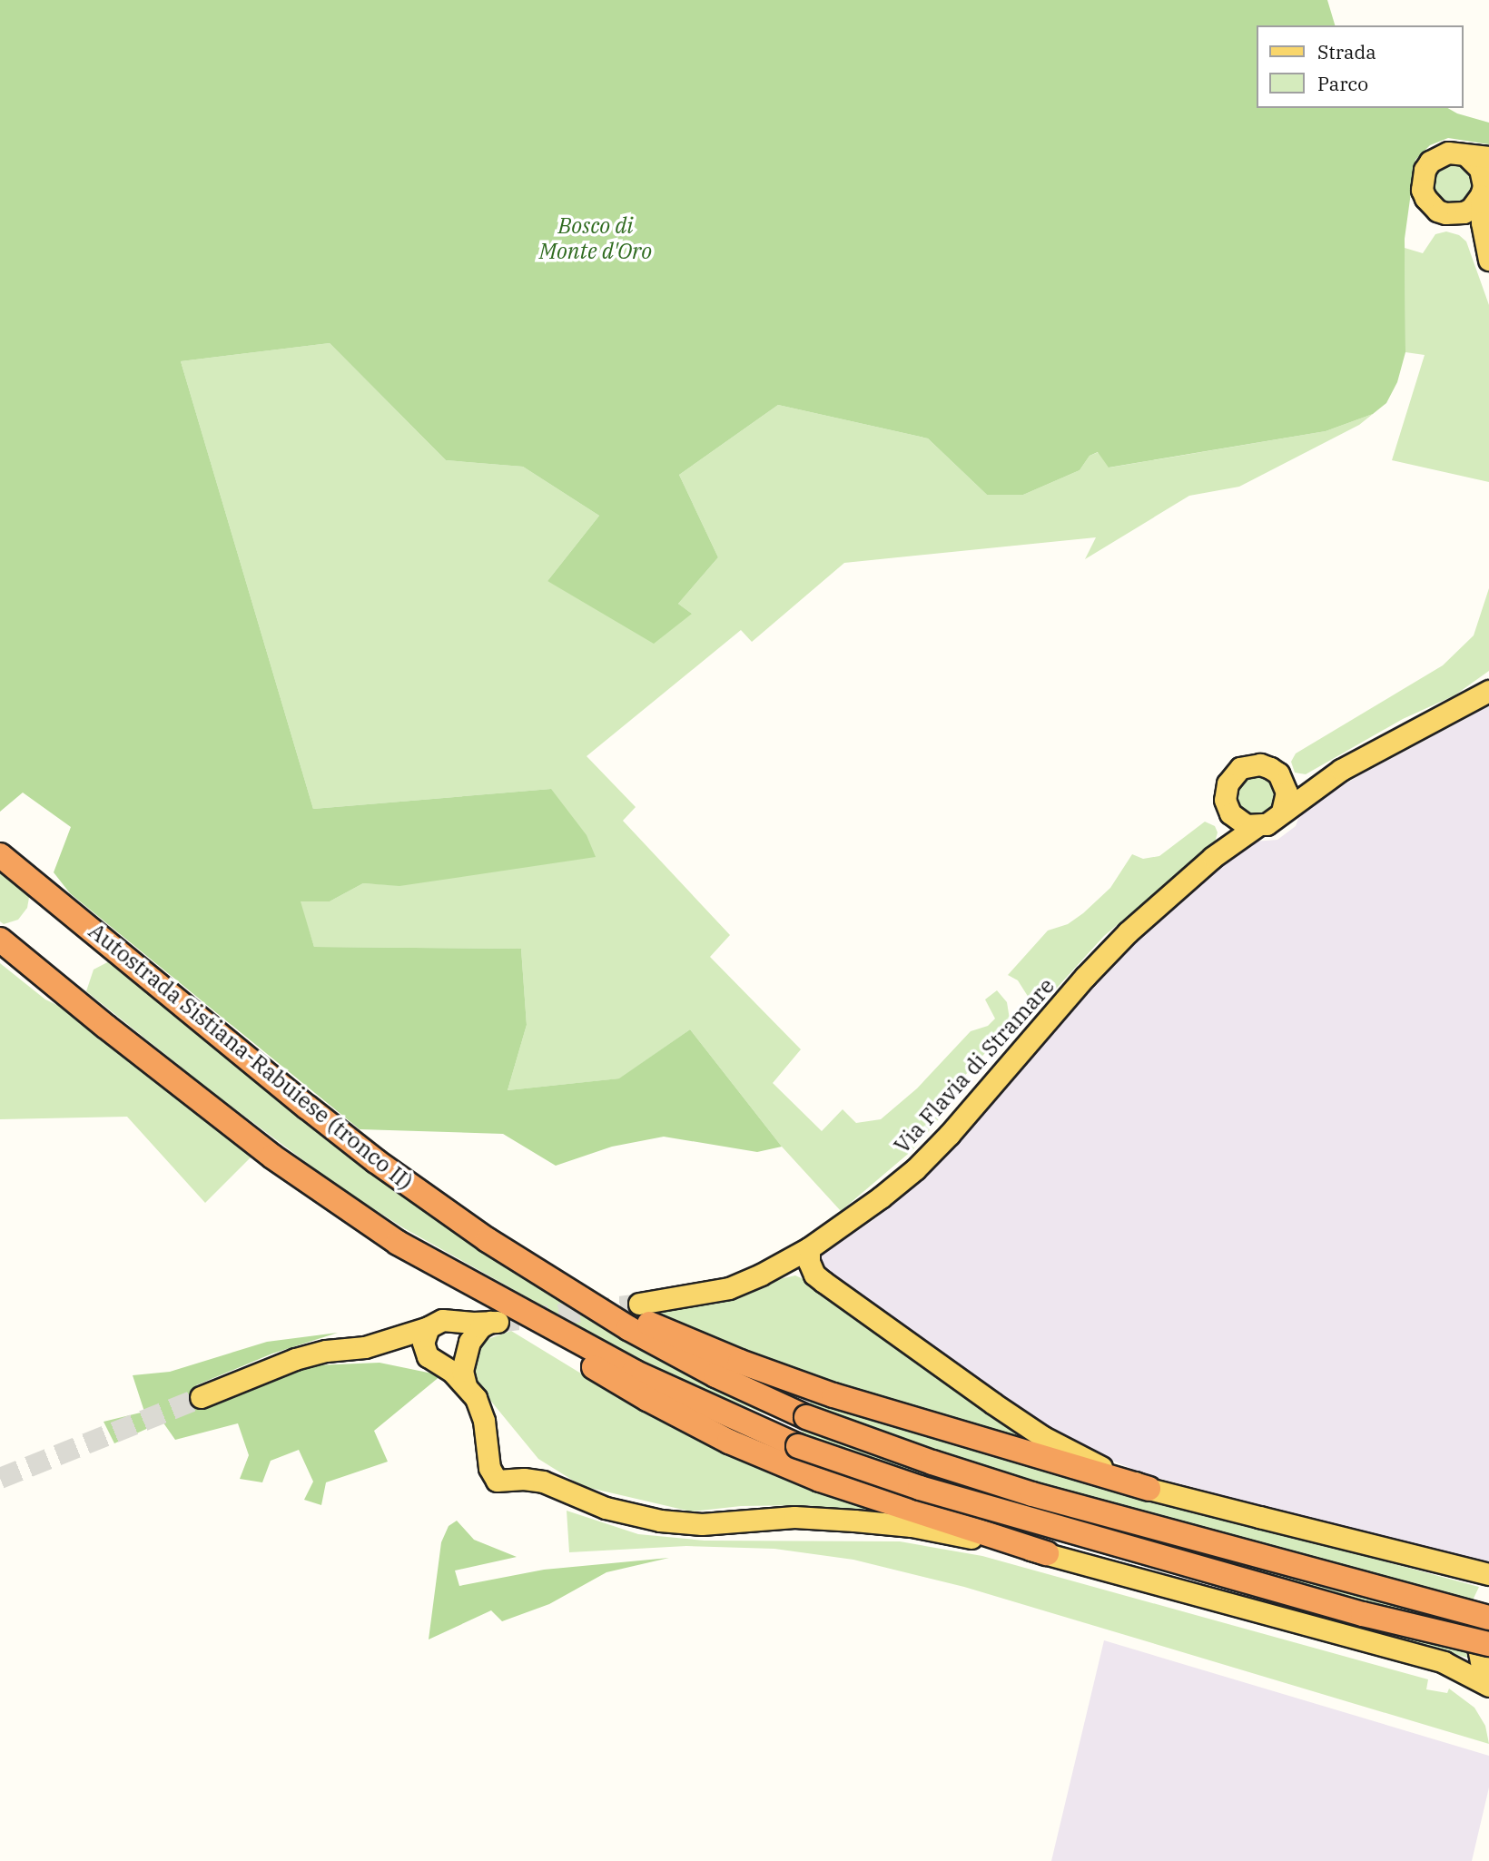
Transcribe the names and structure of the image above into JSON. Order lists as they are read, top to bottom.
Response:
{
  "streets": {
    "highway": ["Autostrada Sistiana-Rabuiese (tronco II)"],
    "main road": ["Via Flavia di Stramare"]
  },
  "parks": ["Bosco di Monte d'Oro"],
  "legend": ["Strada", "Parco"]
}
